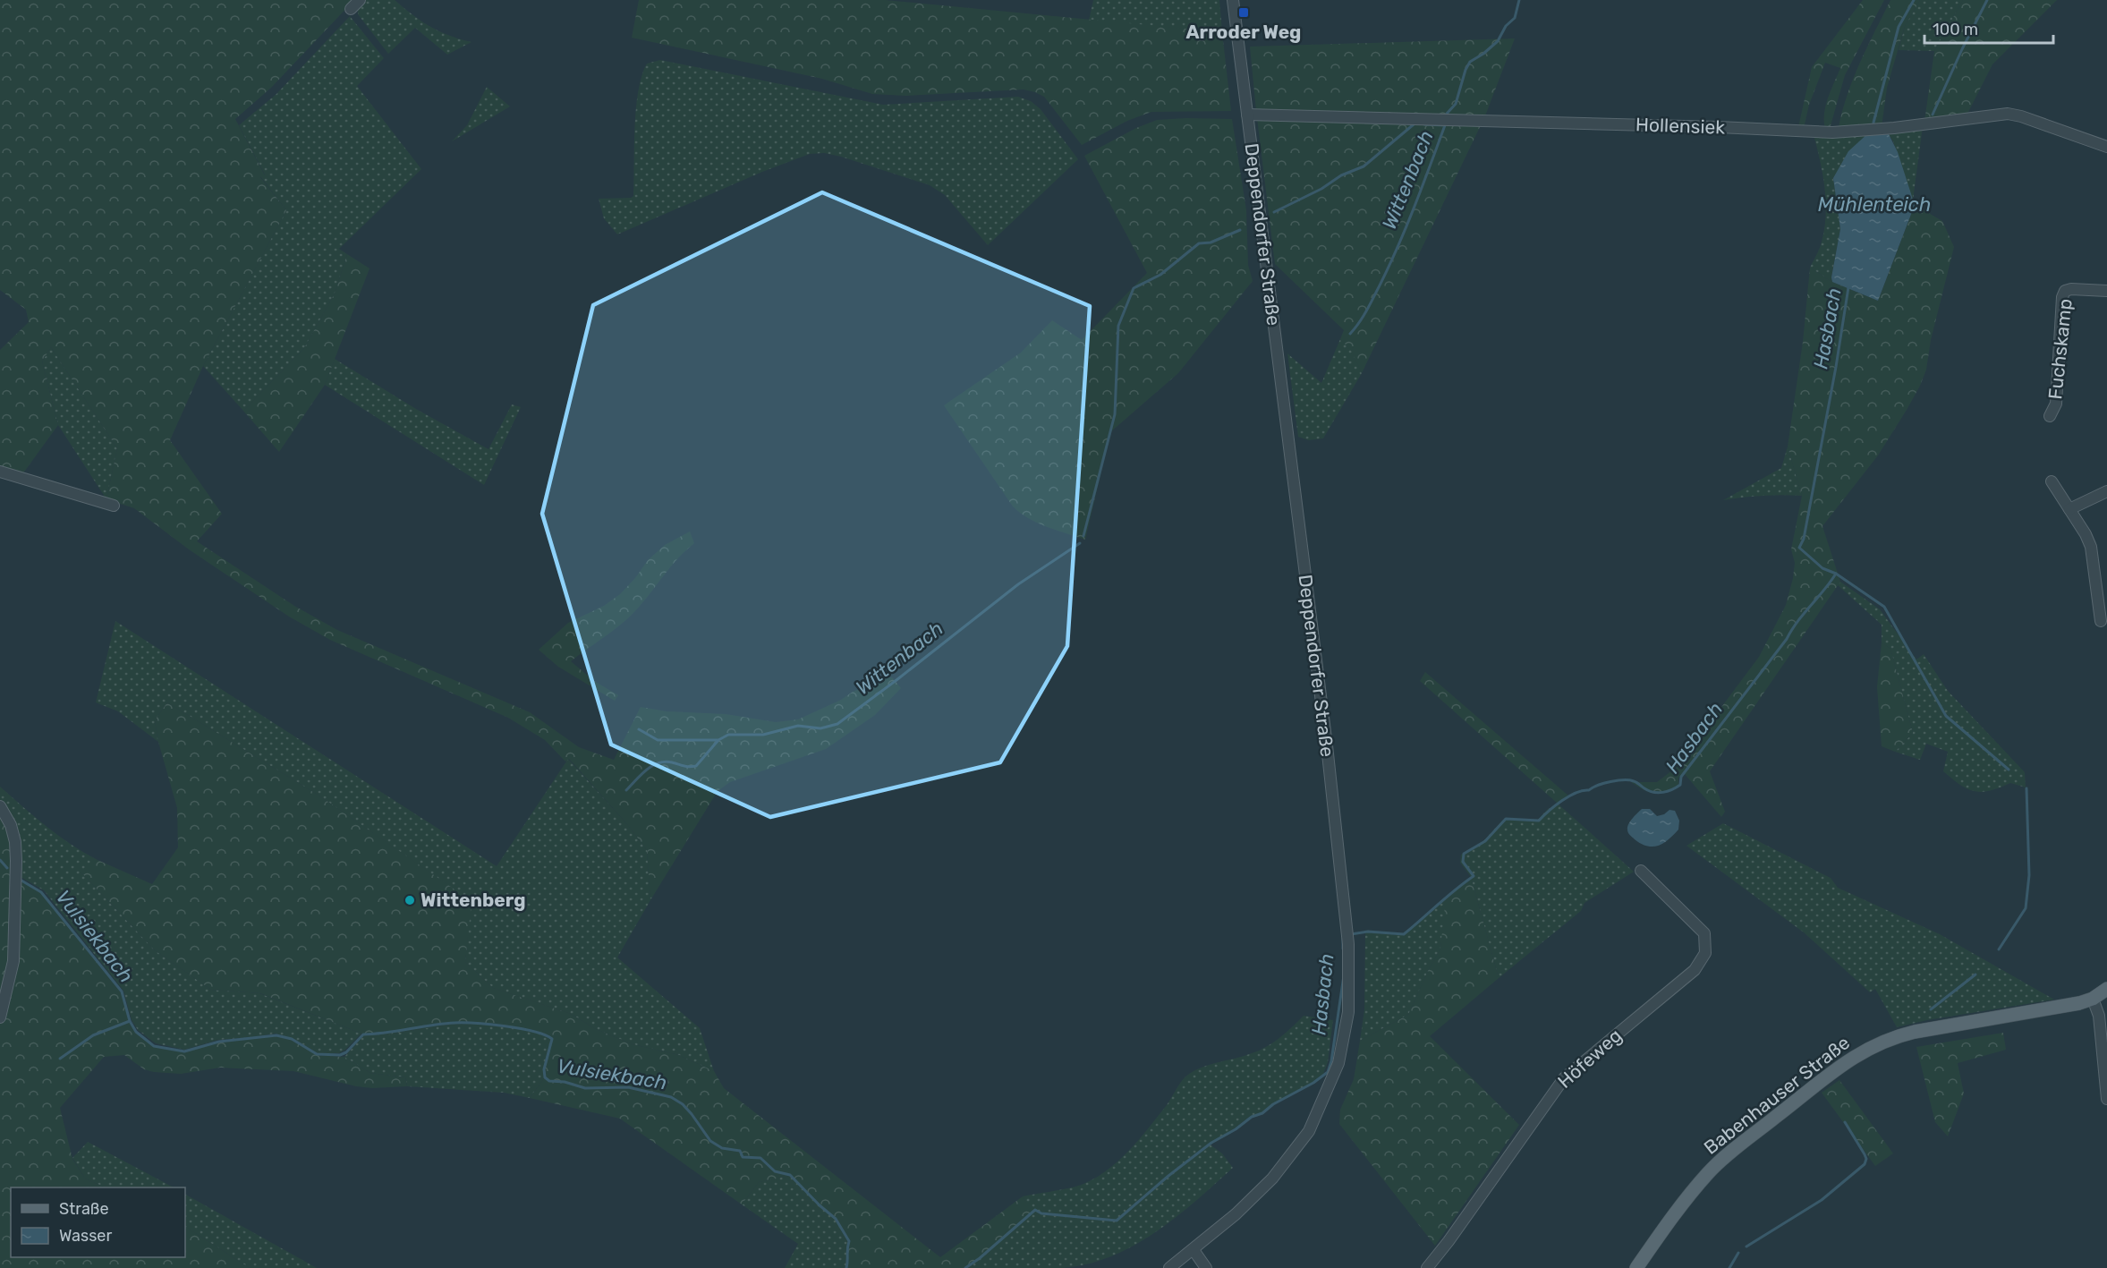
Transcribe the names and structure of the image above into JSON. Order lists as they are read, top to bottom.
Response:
{
  "streets": {
    "main road": ["Babenhauser Straße"],
    "street": [
      "Hollensiek",
      "Deppendorfer Straße",
      "Fuchskamp",
      "Höfeweg"
    ]
  },
  "crossings": [
    ["Hollensiek", "Deppendorfer Straße"]
  ],
  "water": [
    "Wittenbach",
    "Mühlenteich",
    "Hasbach",
    "Vulsiekbach"
  ],
  "places": {
    "transit": ["Arroder Weg"],
    "other": ["Wittenberg"]
  },
  "legend": ["Straße", "Wasser"],
  "scale_bar": "100 m"
}
